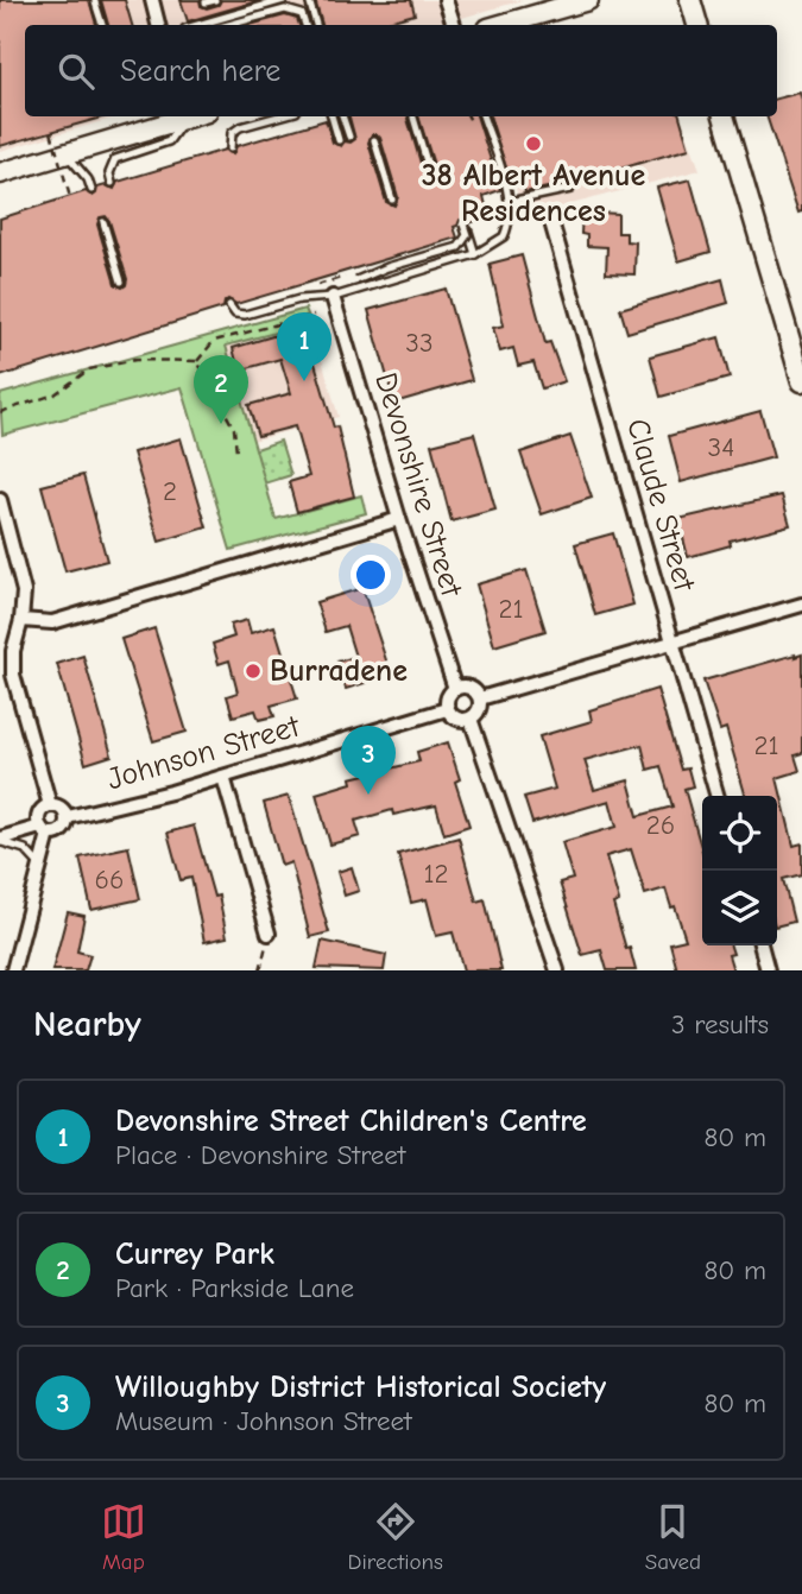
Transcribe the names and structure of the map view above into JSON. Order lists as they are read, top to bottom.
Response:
{
  "streets": {
    "street": ["Devonshire Street", "Claude Street", "Johnson Street"]
  },
  "crossings": [
    ["Devonshire Street", "Johnson Street"]
  ],
  "places": ["38 Albert Avenue Residences", "Burradene"],
  "house_numbers": [
    "33",
    "34",
    "2",
    "21",
    "21",
    "26",
    "12",
    "66"
  ],
  "page": {
    "search": "Search here",
    "pins": ["1", "2", "3"],
    "heading": ["Nearby", "3 results"],
    "list": [
      {
        "mark": "1",
        "name": "Devonshire Street Children's Centre",
        "note": "Place · Devonshire Street",
        "value": "80 m"
      },
      {
        "mark": "2",
        "name": "Currey Park",
        "note": "Park · Parkside Lane",
        "value": "80 m"
      },
      {
        "mark": "3",
        "name": "Willoughby District Historical Society",
        "note": "Museum · Johnson Street",
        "value": "80 m"
      }
    ],
    "nav": ["Map", "Directions", "Saved"]
  }
}
